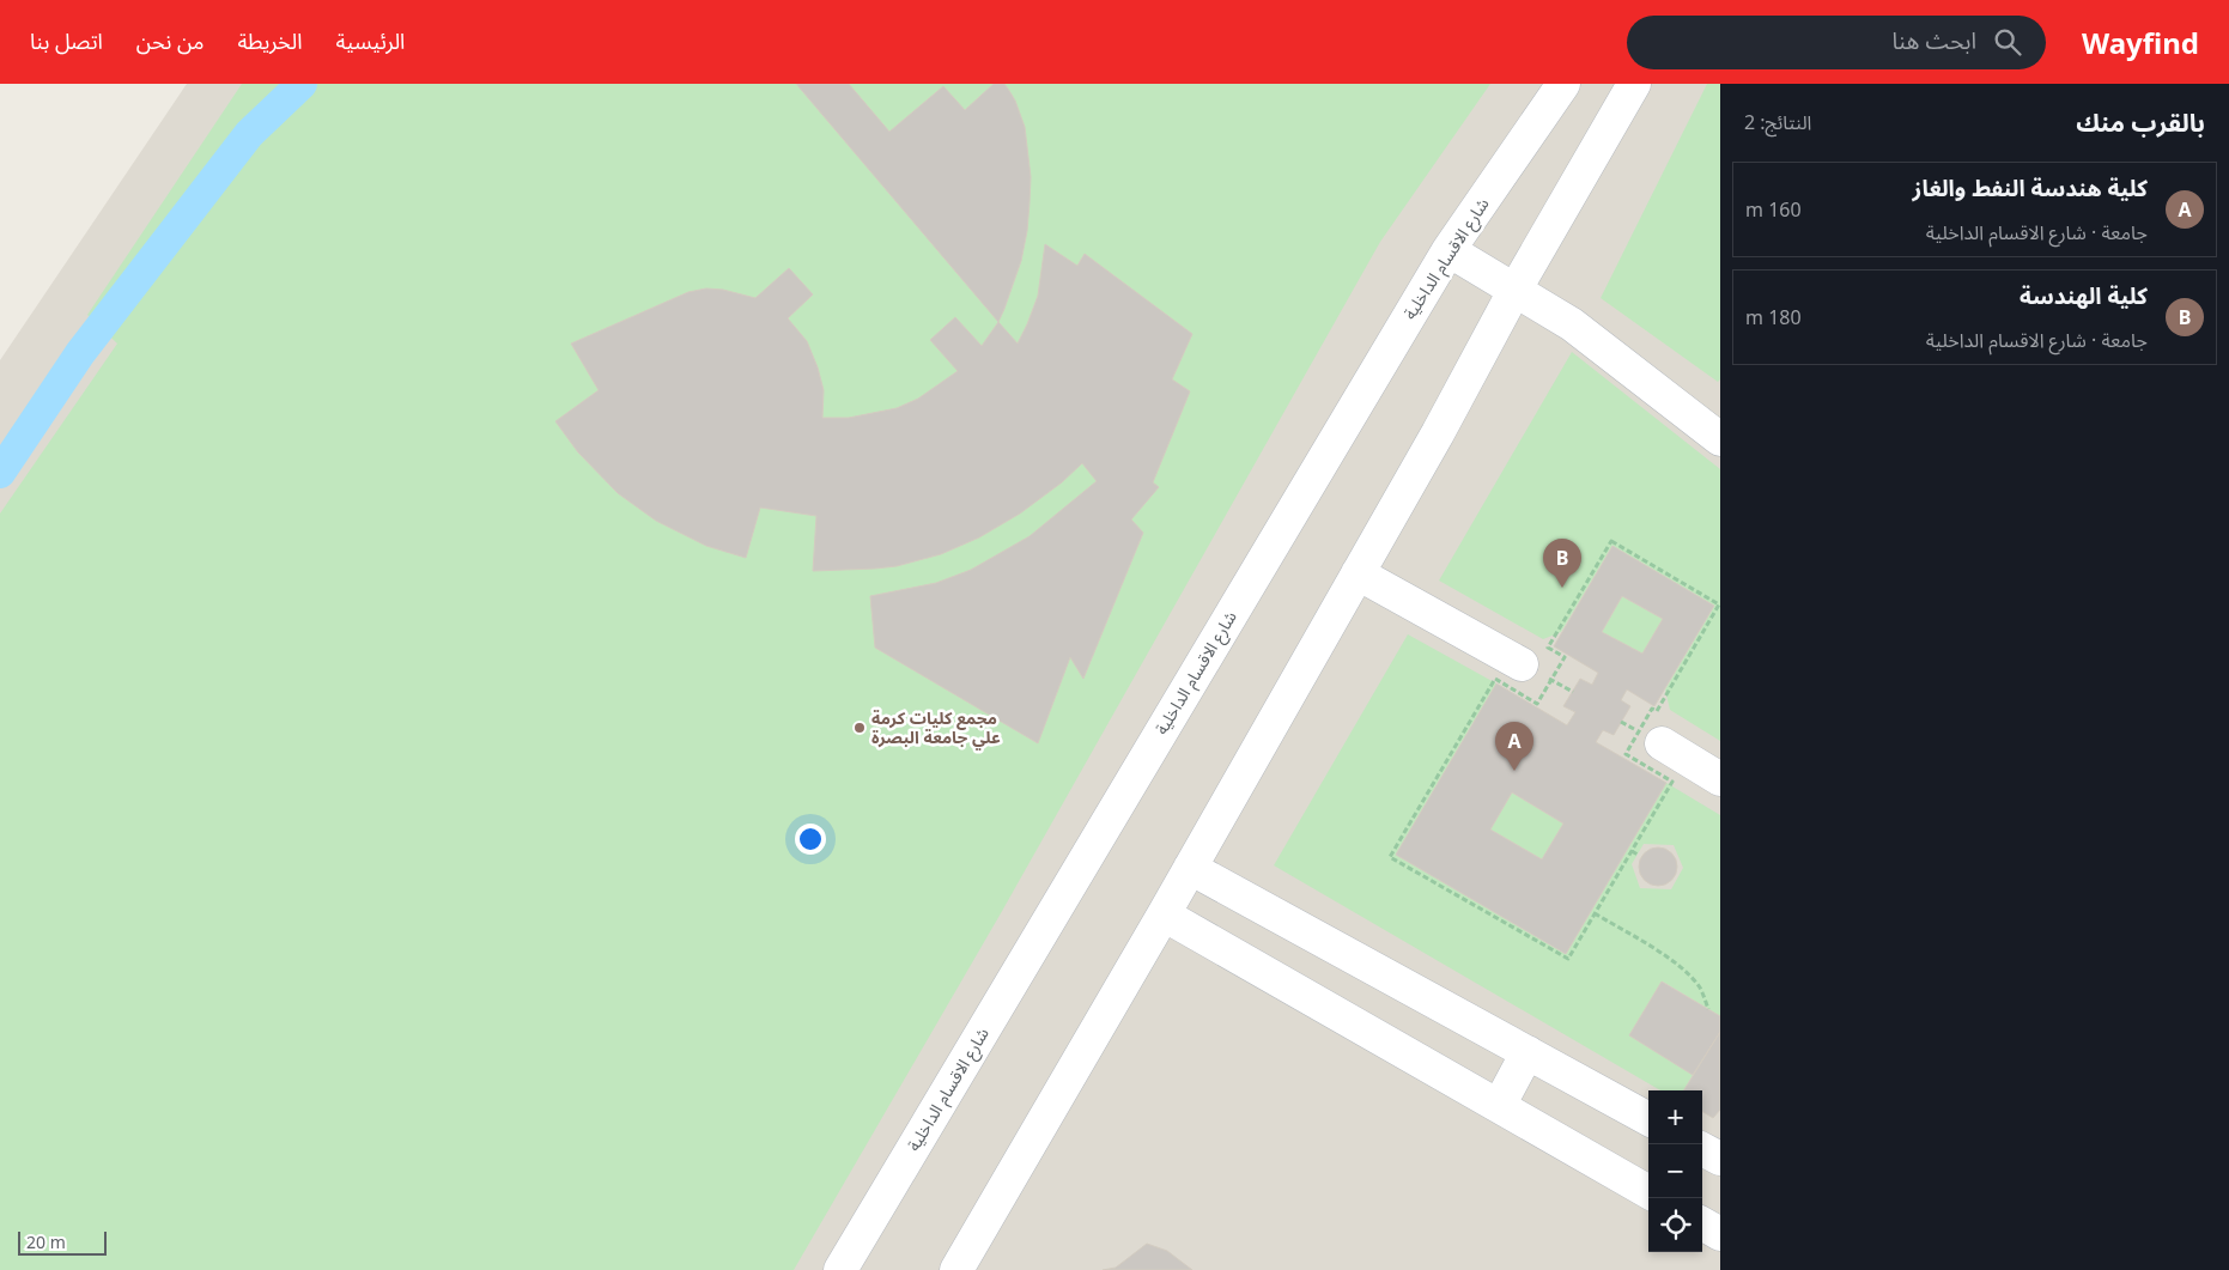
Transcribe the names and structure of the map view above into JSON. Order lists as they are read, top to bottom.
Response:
{
  "streets": {
    "street": ["شارع الاقسام الداخلية"]
  },
  "places": ["مجمع كليات كرمة علي جامعة البصرة"],
  "scale_bar": "20 m",
  "page": {
    "header": "Wayfind",
    "search": "ابحث هنا",
    "nav": [
      "الرئيسية",
      "الخريطة",
      "من نحن",
      "اتصل بنا"
    ],
    "heading": ["بالقرب منك", "النتائج: 2"],
    "list": [
      {
        "mark": "A",
        "name": "كلية هندسة النفط والغاز",
        "note": "جامعة · شارع الاقسام الداخلية",
        "value": "160 m"
      },
      {
        "mark": "B",
        "name": "كلية الهندسة",
        "note": "جامعة · شارع الاقسام الداخلية",
        "value": "180 m"
      }
    ],
    "pins": ["B", "A"],
    "map_buttons": ["+", "−"],
    "scale": "20 m"
  }
}
